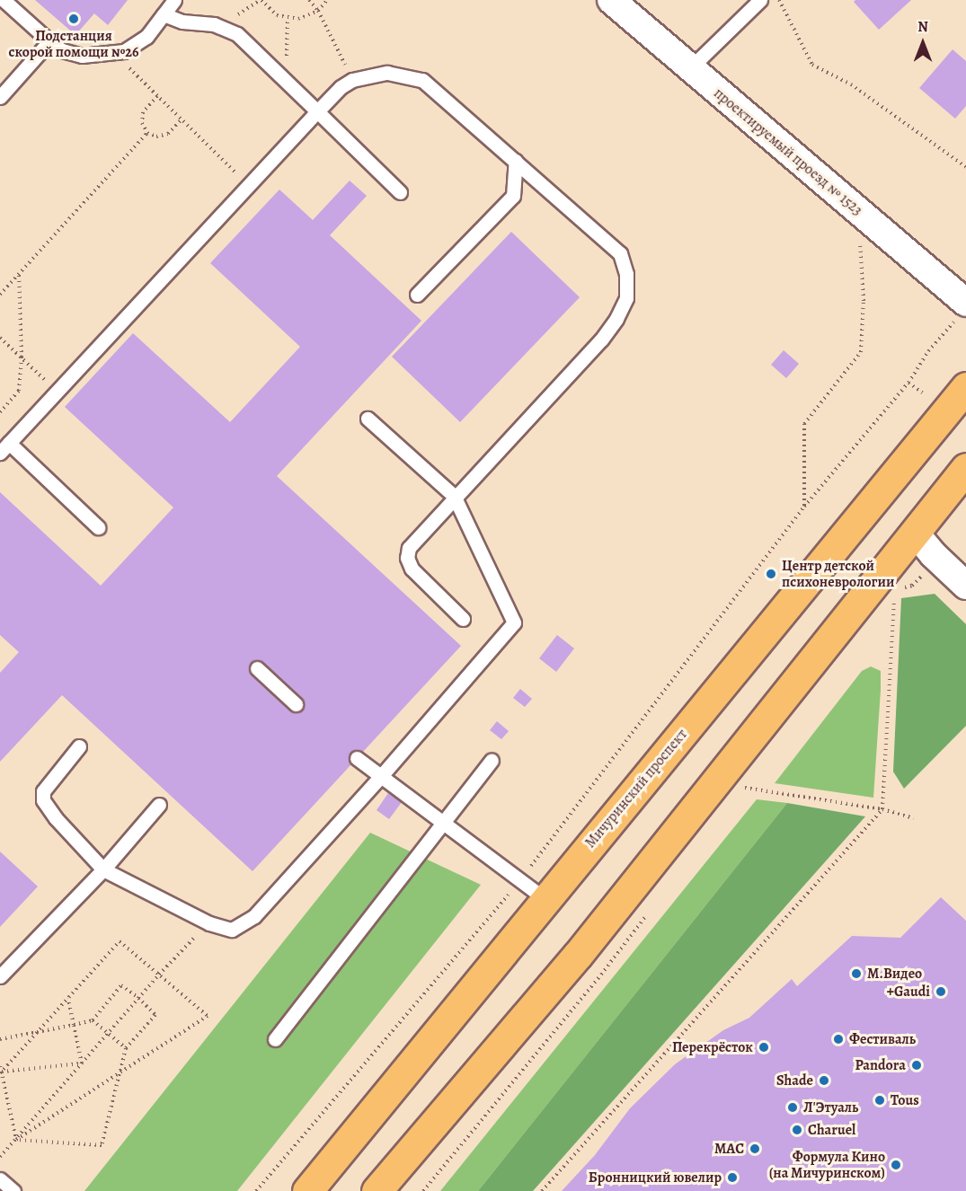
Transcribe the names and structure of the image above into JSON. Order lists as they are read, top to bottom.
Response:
{
  "streets": {
    "main road": ["Мичуринский проспект"],
    "street": ["проектируемый проезд № 1523"]
  },
  "places": [
    "Подстанция скорой помощи №26",
    "Центр детской психоневрологии",
    "М.Видео",
    "+Gaudi",
    "Фестиваль",
    "Перекрёсток",
    "Pandora",
    "Shade",
    "Tous",
    "Л'Этуаль",
    "Charuel",
    "MAC",
    "Формула Кино (на Мичуринском)",
    "Бронницкий ювелир"
  ],
  "north": "top"
}
